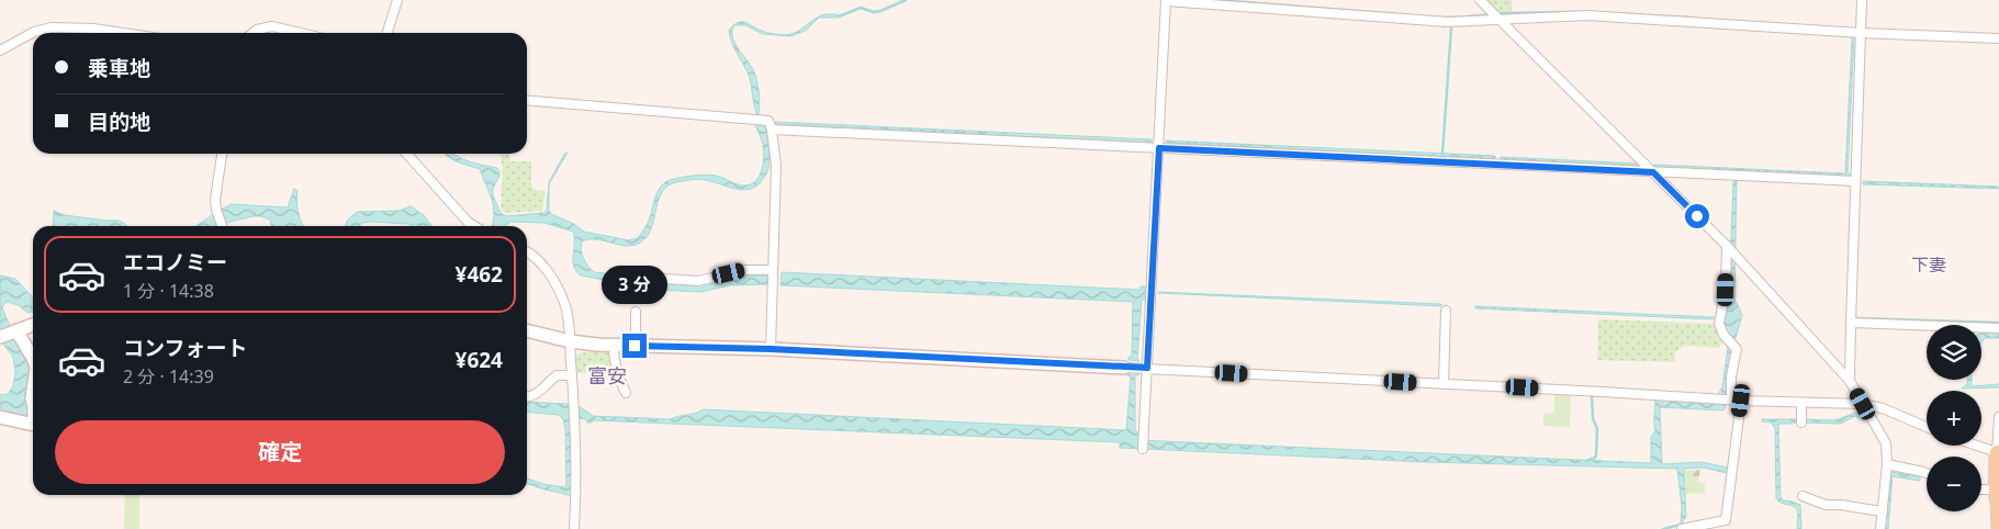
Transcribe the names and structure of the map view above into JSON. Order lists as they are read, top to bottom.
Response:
{
  "districts": ["下妻", "富安"],
  "page": {
    "banner": ["乗車地", "目的地"],
    "list": [
      {
        "name": "エコノミー",
        "note": "1 分 · 14:38",
        "value": "¥462"
      },
      {
        "name": "コンフォート",
        "note": "2 分 · 14:39",
        "value": "¥624"
      }
    ],
    "bubble": "3 分",
    "map_buttons": ["+", "−"],
    "buttons": "確定"
  }
}
